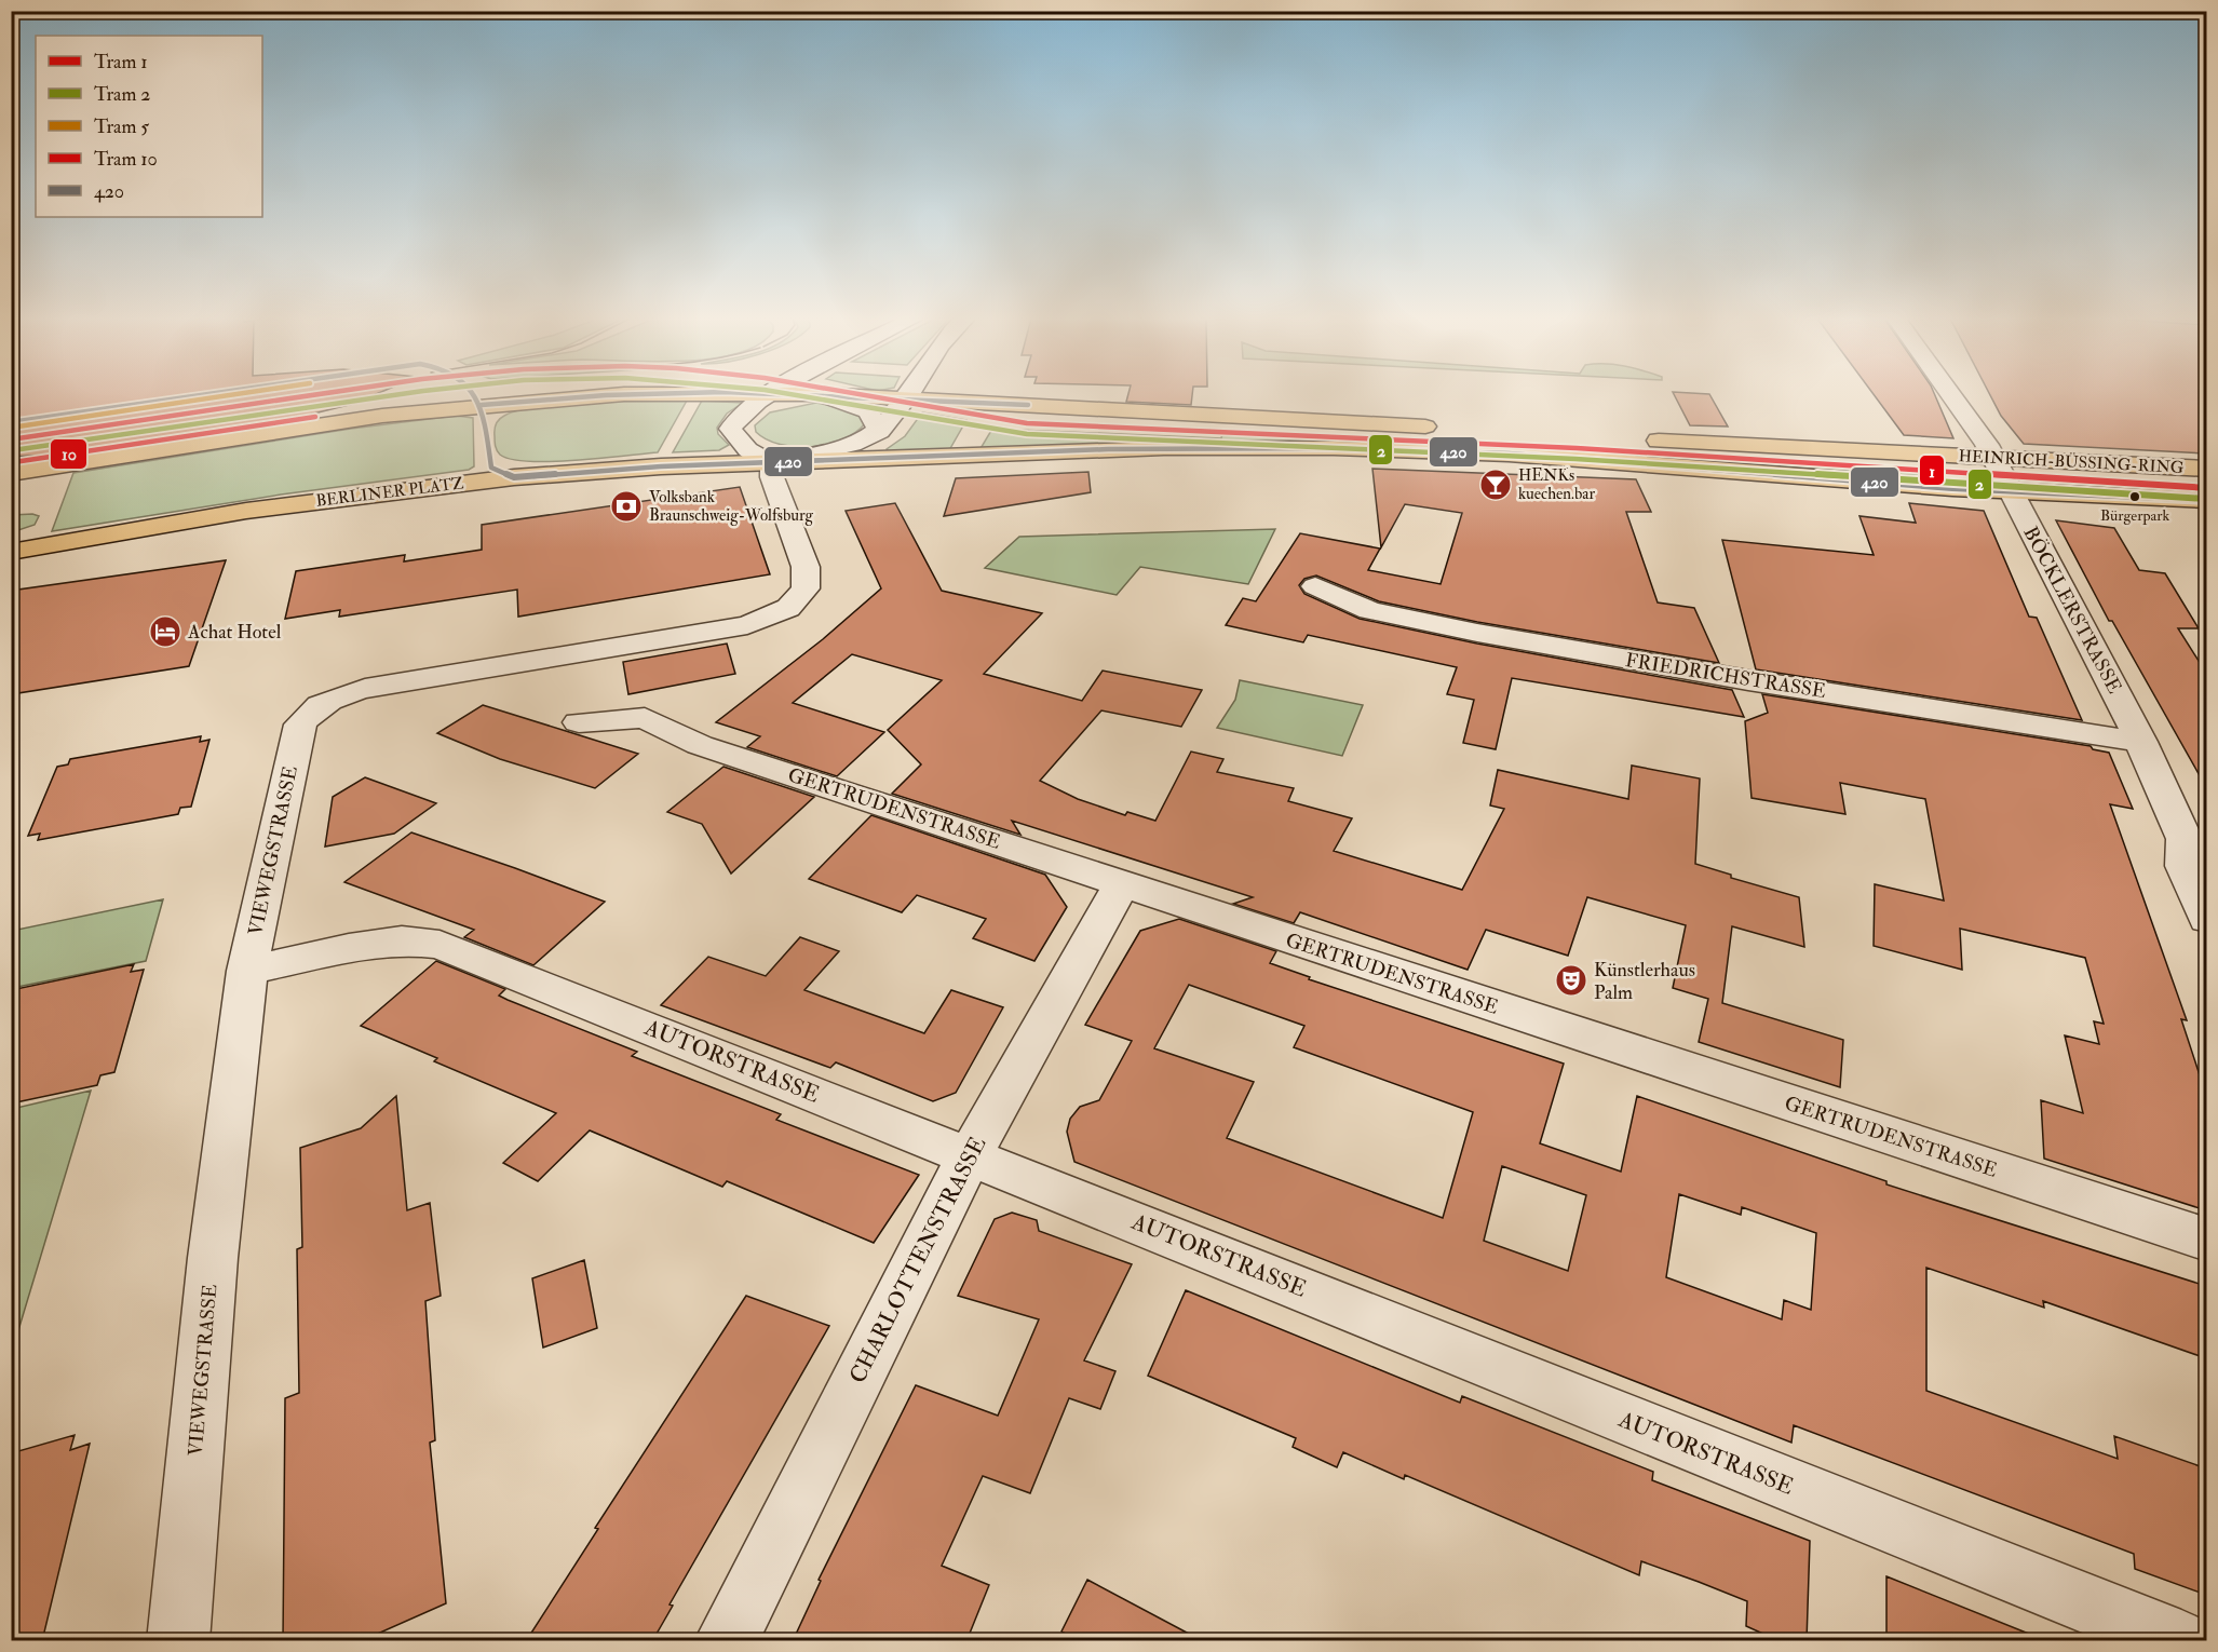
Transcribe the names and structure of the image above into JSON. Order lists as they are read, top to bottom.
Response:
{
  "streets": {
    "main road": ["HEINRICH-BÜSSING-RING", "BERLINER PLATZ"],
    "street": [
      "BÖCKLERSTRASSE",
      "FRIEDRICHSTRASSE",
      "GERTRUDENSTRASSE",
      "VIEWEGSTRASSE",
      "AUTORSTRASSE",
      "CHARLOTTENSTRASSE"
    ]
  },
  "crossings": [
    ["HEINRICH-BÜSSING-RING", "BERLINER PLATZ"],
    ["HEINRICH-BÜSSING-RING", "BÖCKLERSTRASSE"],
    ["HEINRICH-BÜSSING-RING", "VIEWEGSTRASSE"],
    ["BERLINER PLATZ", "VIEWEGSTRASSE"],
    ["BÖCKLERSTRASSE", "FRIEDRICHSTRASSE"],
    ["GERTRUDENSTRASSE", "CHARLOTTENSTRASSE"],
    ["VIEWEGSTRASSE", "AUTORSTRASSE"],
    ["AUTORSTRASSE", "CHARLOTTENSTRASSE"]
  ],
  "places": {
    "bar": ["HENKs kuechen.bar"],
    "other": ["Bürgerpark"],
    "bank": ["Volksbank Braunschweig-Wolfsburg"],
    "hotel": ["Achat Hotel"],
    "theatre": ["Künstlerhaus Palm"]
  },
  "lines": [
    "tram line 1",
    "tram line 2",
    "tram line 5",
    "transit line 420",
    "tram line 10"
  ],
  "legend": [
    "Tram 1",
    "Tram 2",
    "Tram 5",
    "Tram 10",
    "420"
  ]
}
